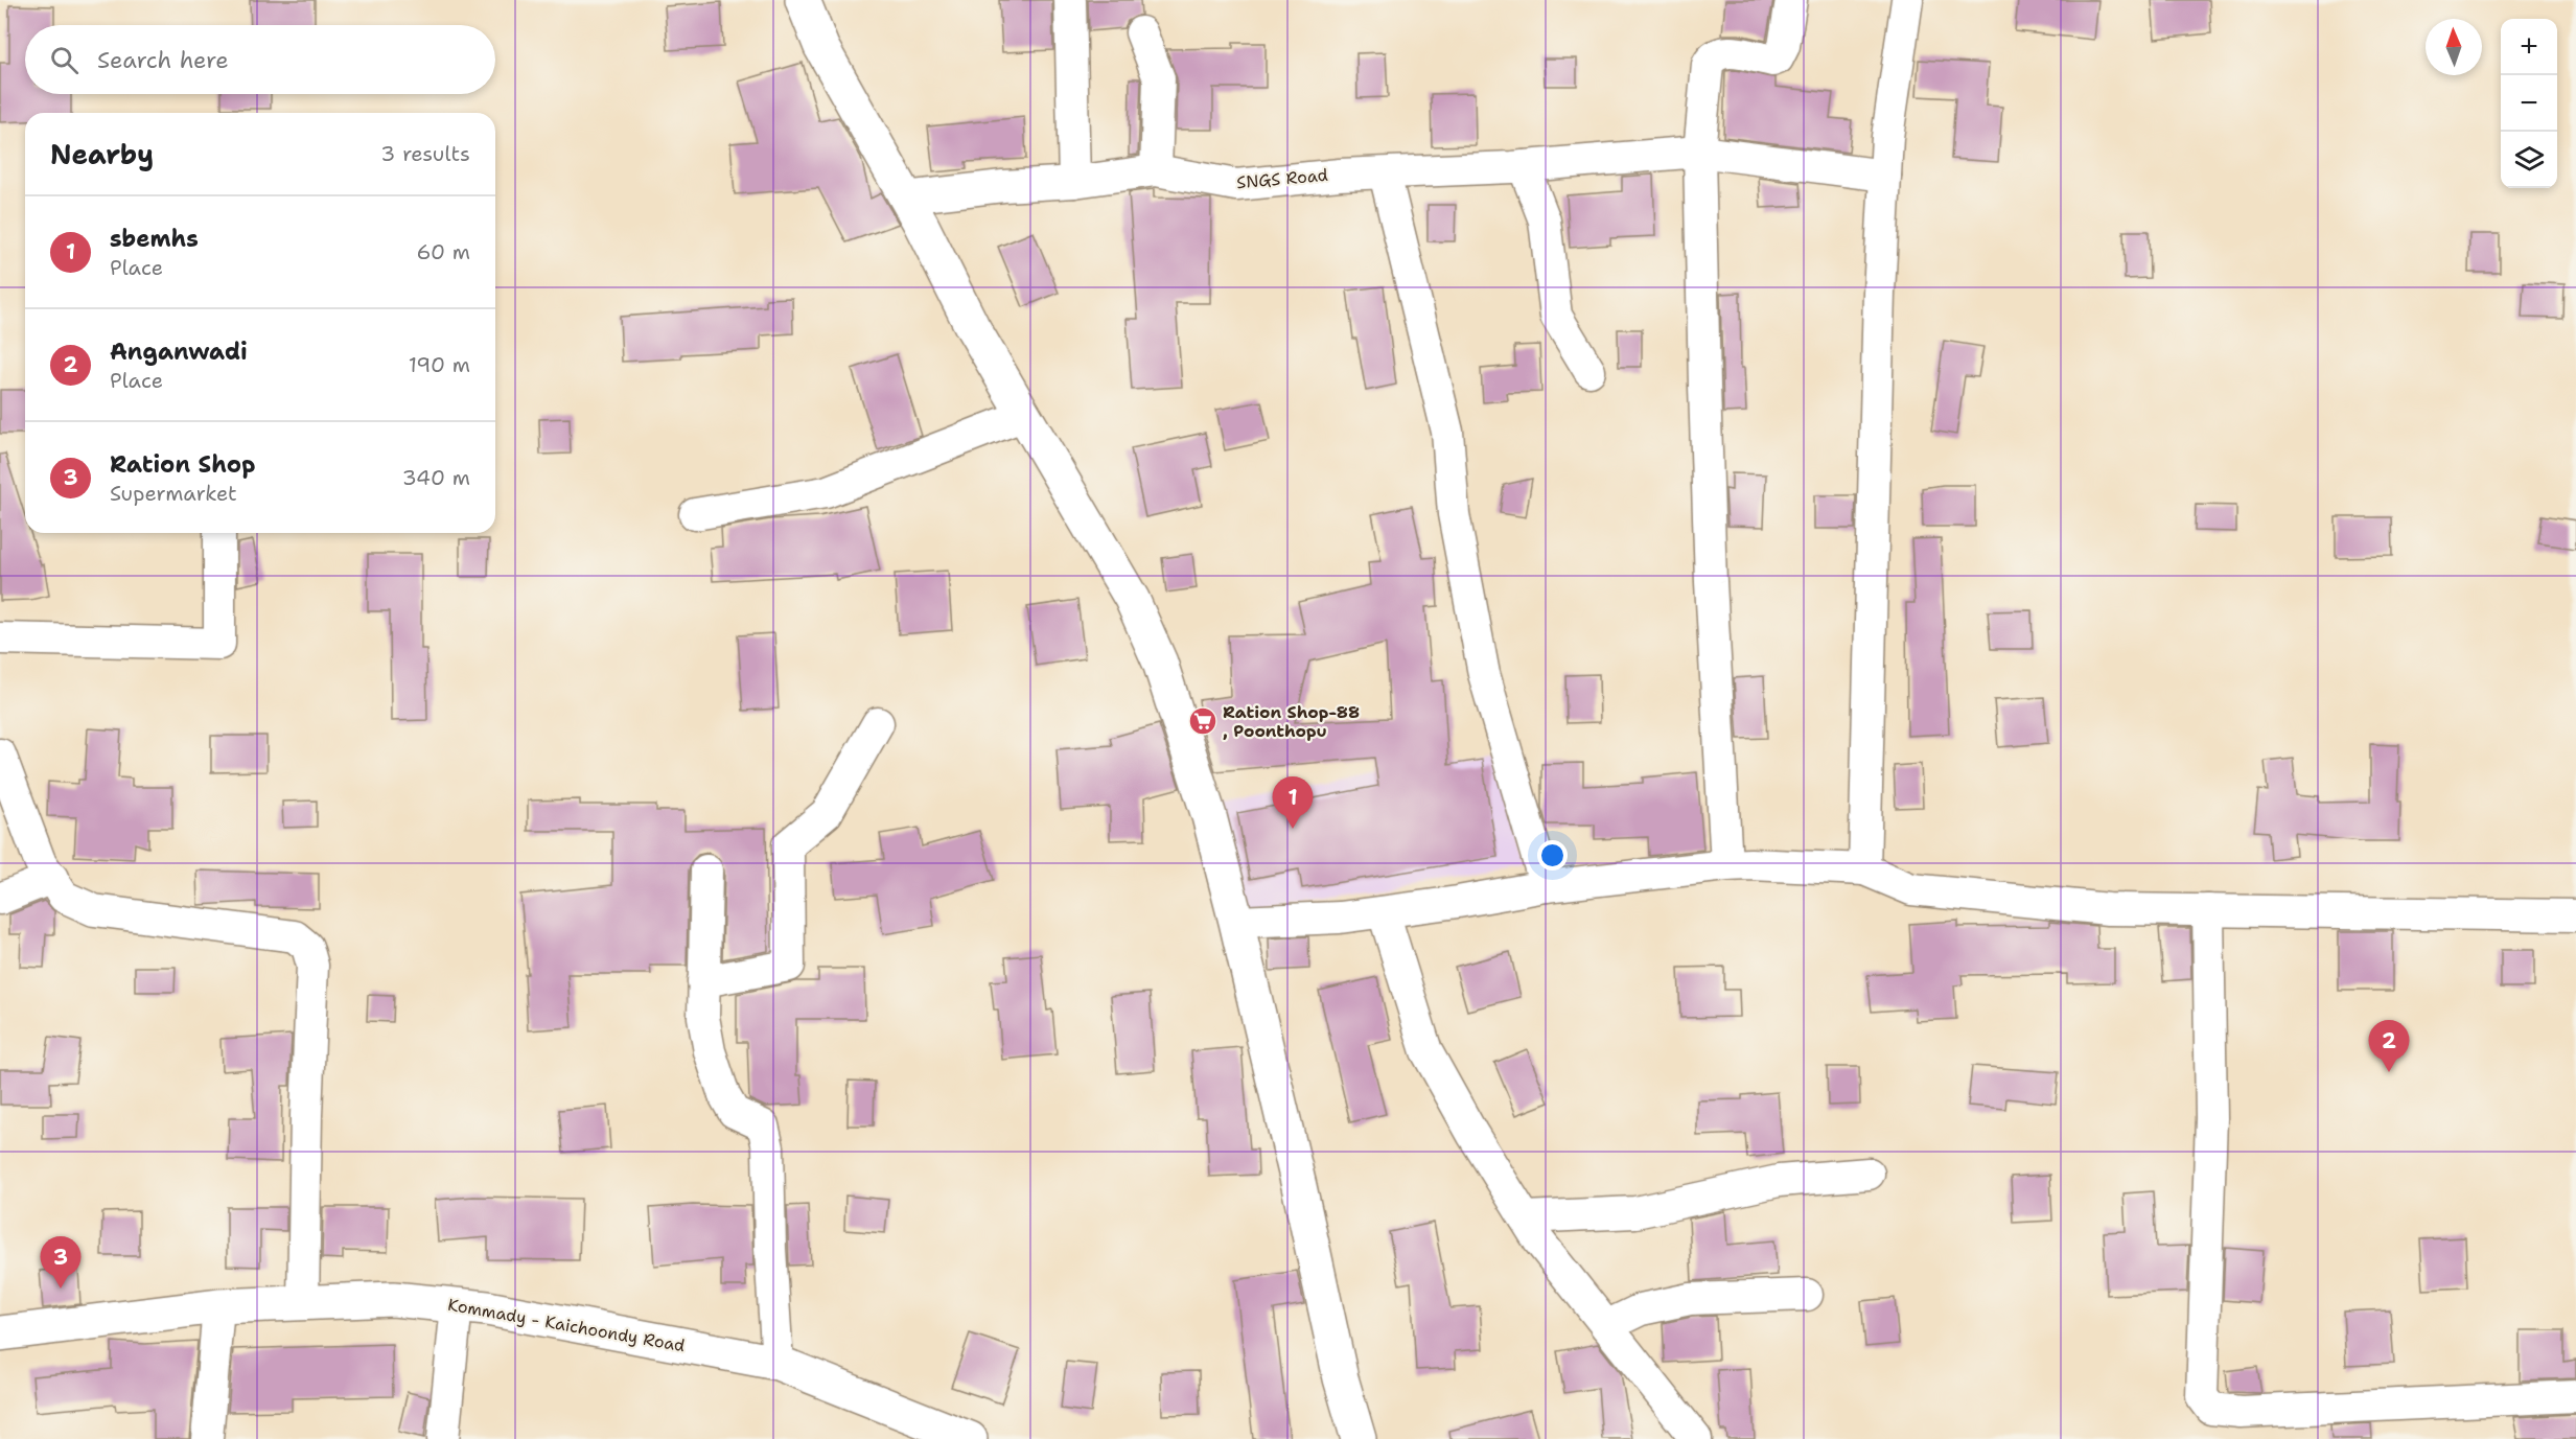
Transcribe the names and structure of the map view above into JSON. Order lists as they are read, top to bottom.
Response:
{
  "streets": {
    "main road": ["Kommady - Kaichoondy Road"],
    "street": ["SNGS Road"]
  },
  "places": {
    "supermarket": ["Ration Shop-88 , Poonthopu"]
  },
  "north": "top",
  "page": {
    "map_buttons": ["+", "−"],
    "search": "Search here",
    "heading": ["Nearby", "3 results"],
    "list": [
      {
        "mark": "1",
        "name": "sbemhs",
        "note": "Place",
        "value": "60 m"
      },
      {
        "mark": "2",
        "name": "Anganwadi",
        "note": "Place",
        "value": "190 m"
      },
      {
        "mark": "3",
        "name": "Ration Shop",
        "note": "Supermarket",
        "value": "340 m"
      }
    ],
    "pins": ["1", "2", "3"]
  }
}
